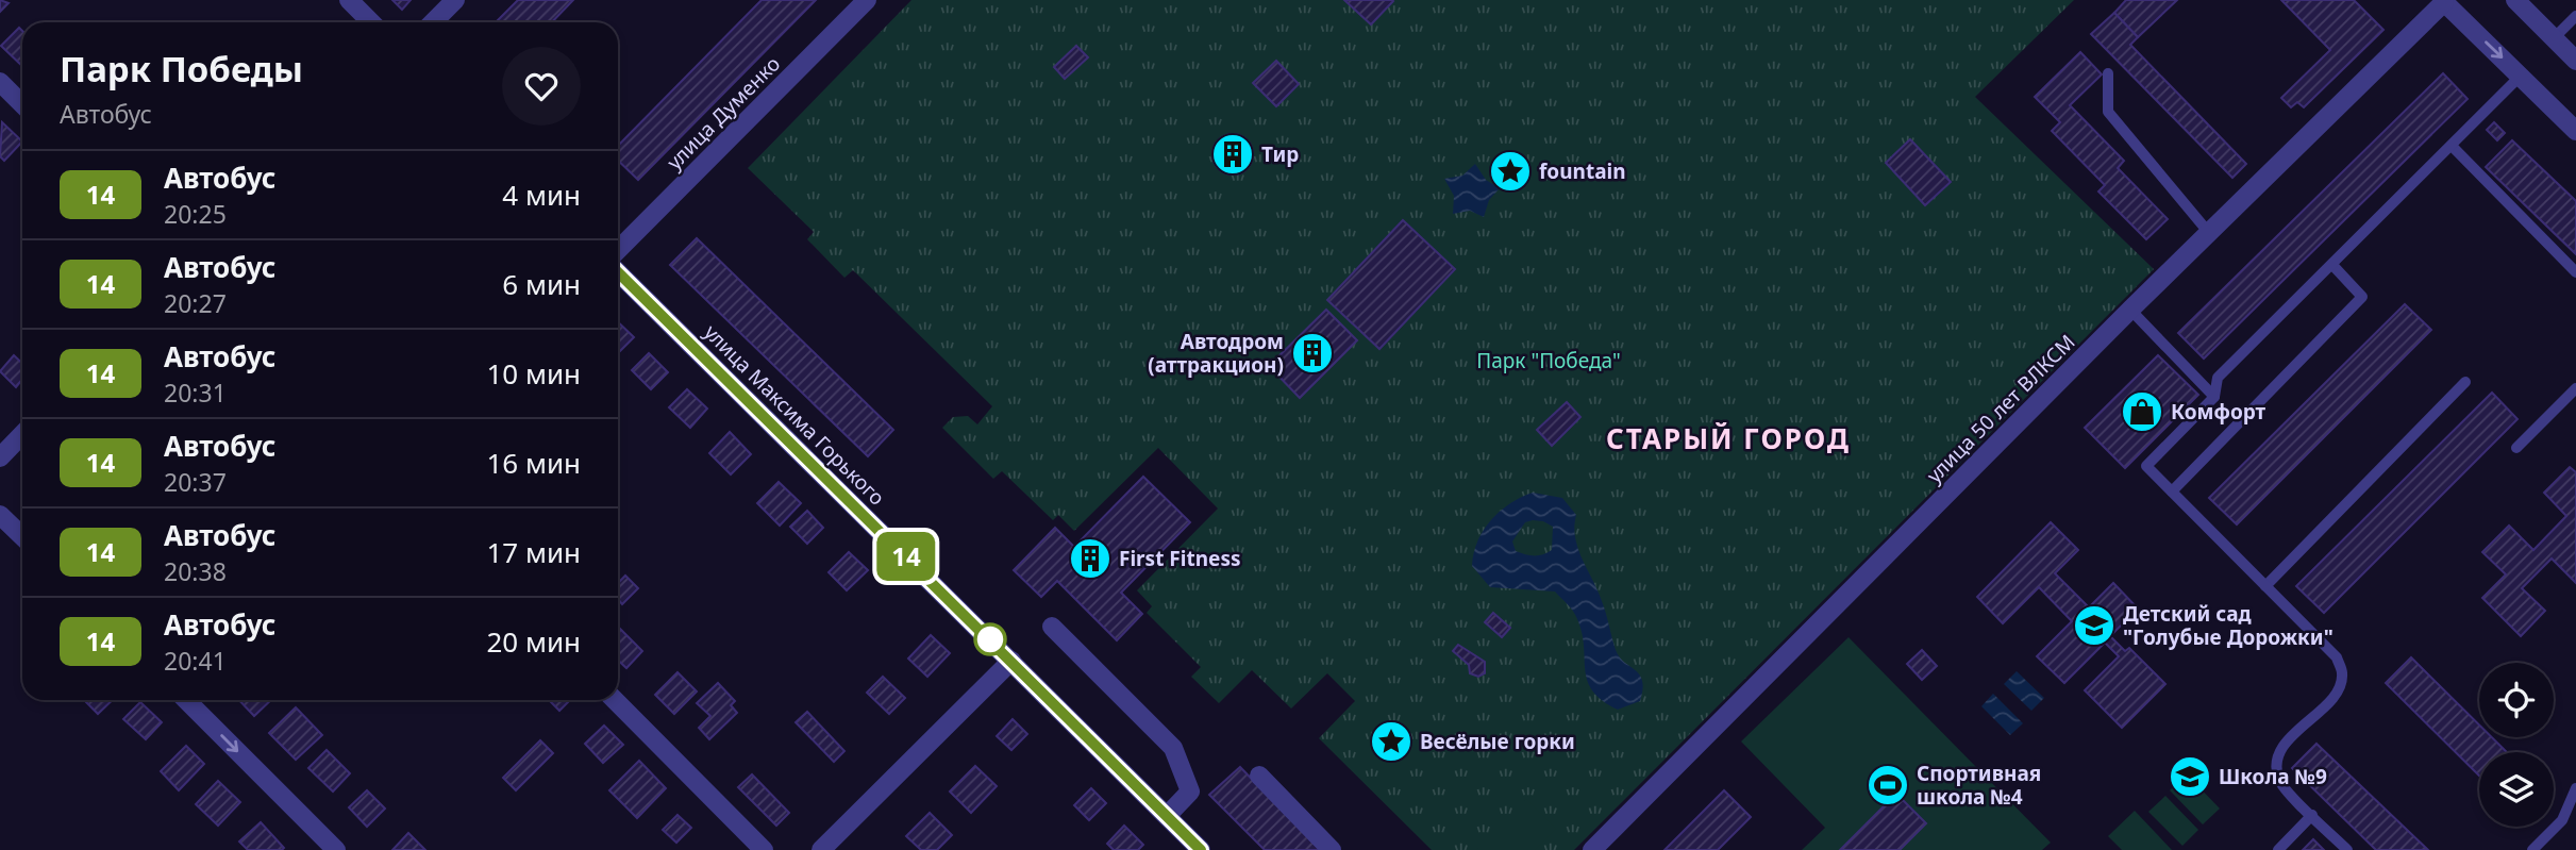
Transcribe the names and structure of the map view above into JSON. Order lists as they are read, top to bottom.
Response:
{
  "streets": {
    "street": ["улица Думенко", "улица 50 лет ВЛКСМ", "улица Максима Горького"]
  },
  "districts": ["СТАРЫЙ ГОРОД"],
  "parks": ["Парк \"Победа\""],
  "places": {
    "building": ["Тир", "Автодром (аттракцион)", "First Fitness"],
    "place": ["fountain", "Весёлые горки"],
    "shop": ["Комфорт"],
    "school or university": ["Детский сад \"Голубые Дорожки\"", "Школа №9"],
    "sports": ["Спортивная школа №4"]
  },
  "lines": ["bus line 14"],
  "page": {
    "on_map": "14",
    "heading": ["Парк Победы", "Автобус"],
    "list": [
      {
        "mark": "14",
        "name": "Автобус",
        "note": "20:25",
        "value": "4 мин"
      },
      {
        "mark": "14",
        "name": "Автобус",
        "note": "20:27",
        "value": "6 мин"
      },
      {
        "mark": "14",
        "name": "Автобус",
        "note": "20:31",
        "value": "10 мин"
      },
      {
        "mark": "14",
        "name": "Автобус",
        "note": "20:37",
        "value": "16 мин"
      },
      {
        "mark": "14",
        "name": "Автобус",
        "note": "20:38",
        "value": "17 мин"
      },
      {
        "mark": "14",
        "name": "Автобус",
        "note": "20:41",
        "value": "20 мин"
      }
    ]
  }
}
